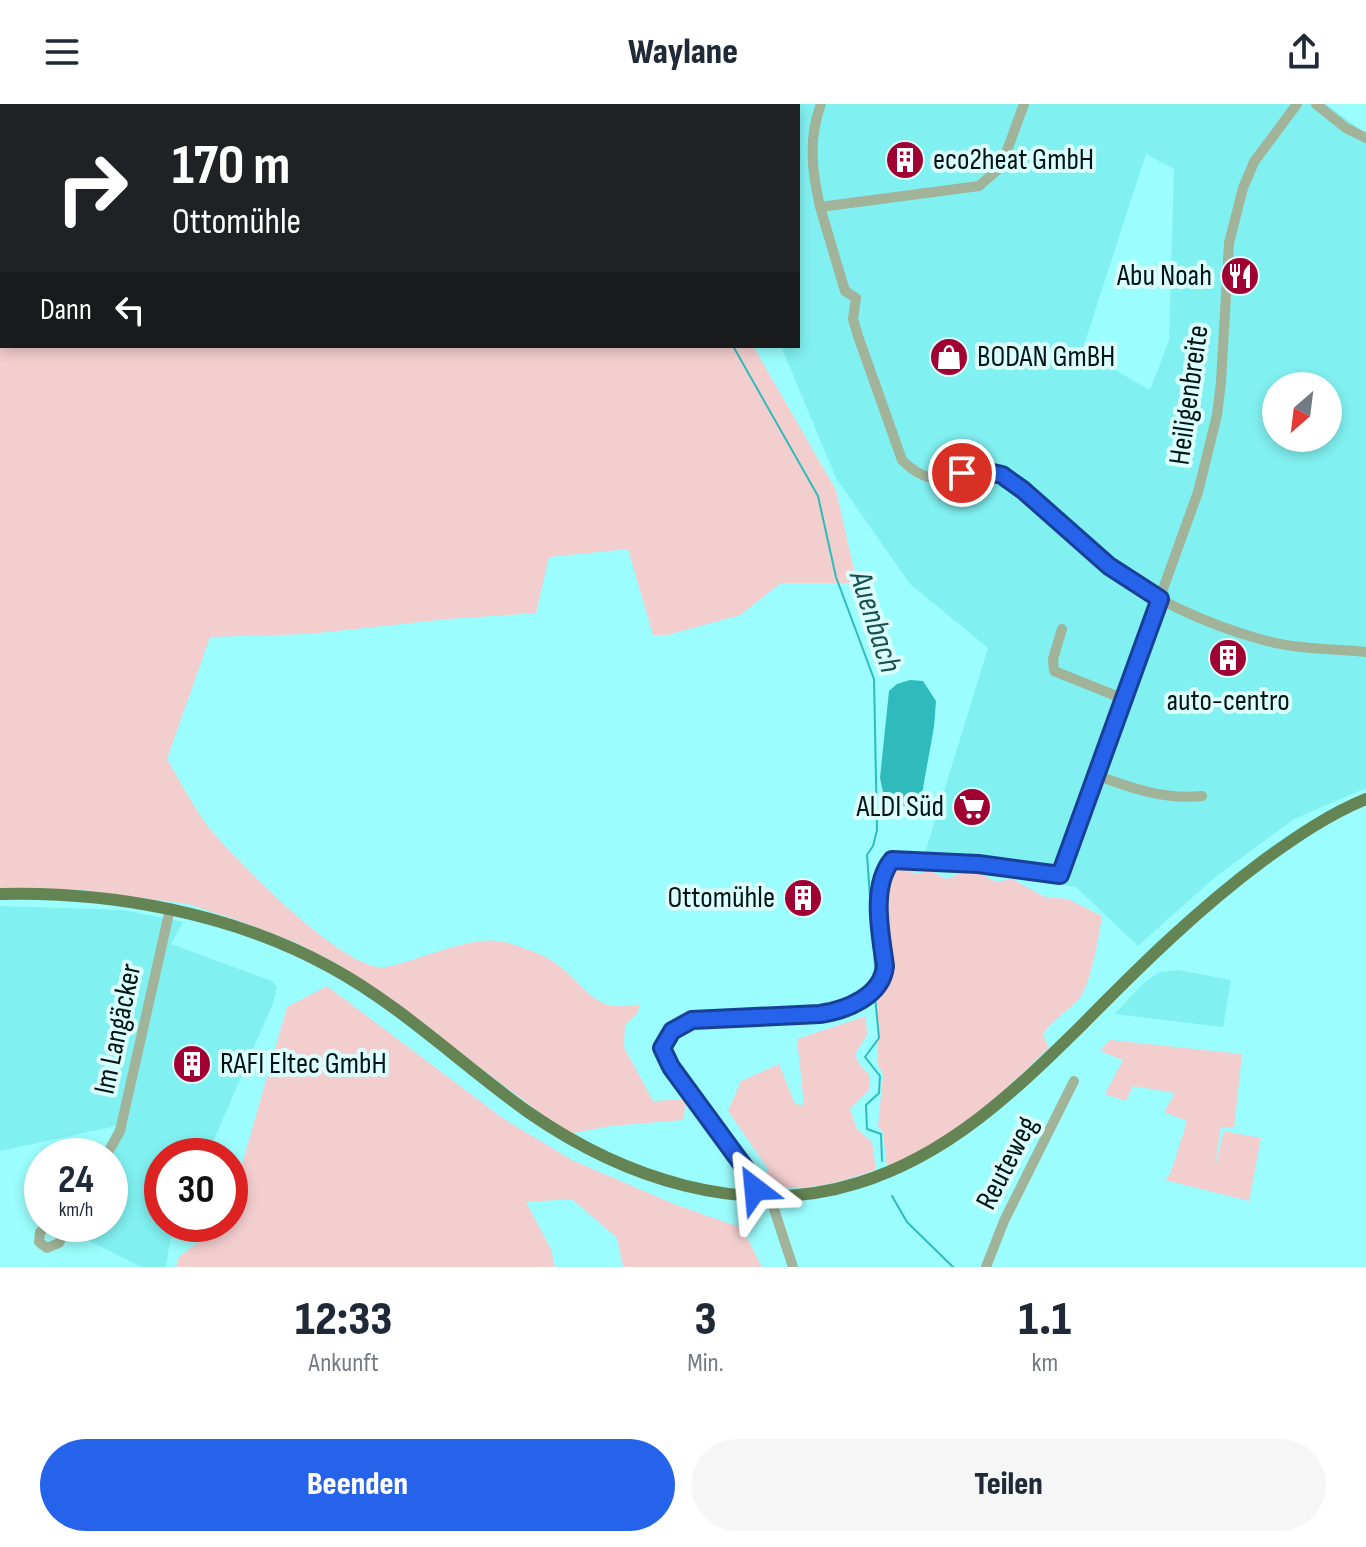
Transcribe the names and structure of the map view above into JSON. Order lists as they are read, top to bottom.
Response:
{
  "streets": {
    "street": ["Heiligenbreite", "Im Langäcker", "Reuteweg"]
  },
  "water": ["Auenbach"],
  "places": {
    "building": [
      "eco2heat GmbH",
      "auto-centro",
      "Ottomühle",
      "RAFI Eltec GmbH"
    ],
    "restaurant": ["Abu Noah"],
    "shop": ["BODAN GmBH"],
    "supermarket": ["ALDI Süd"]
  },
  "north": "bottom left",
  "page": {
    "header": "Waylane",
    "turn": ["170 m", "Ottomühle"],
    "then": "Dann",
    "speed": "24 km/h",
    "limit": "30",
    "eta": [
      "12:33",
      "Ankunft",
      "3",
      "Min.",
      "1.1",
      "km"
    ],
    "buttons": ["Beenden", "Teilen"]
  }
}
